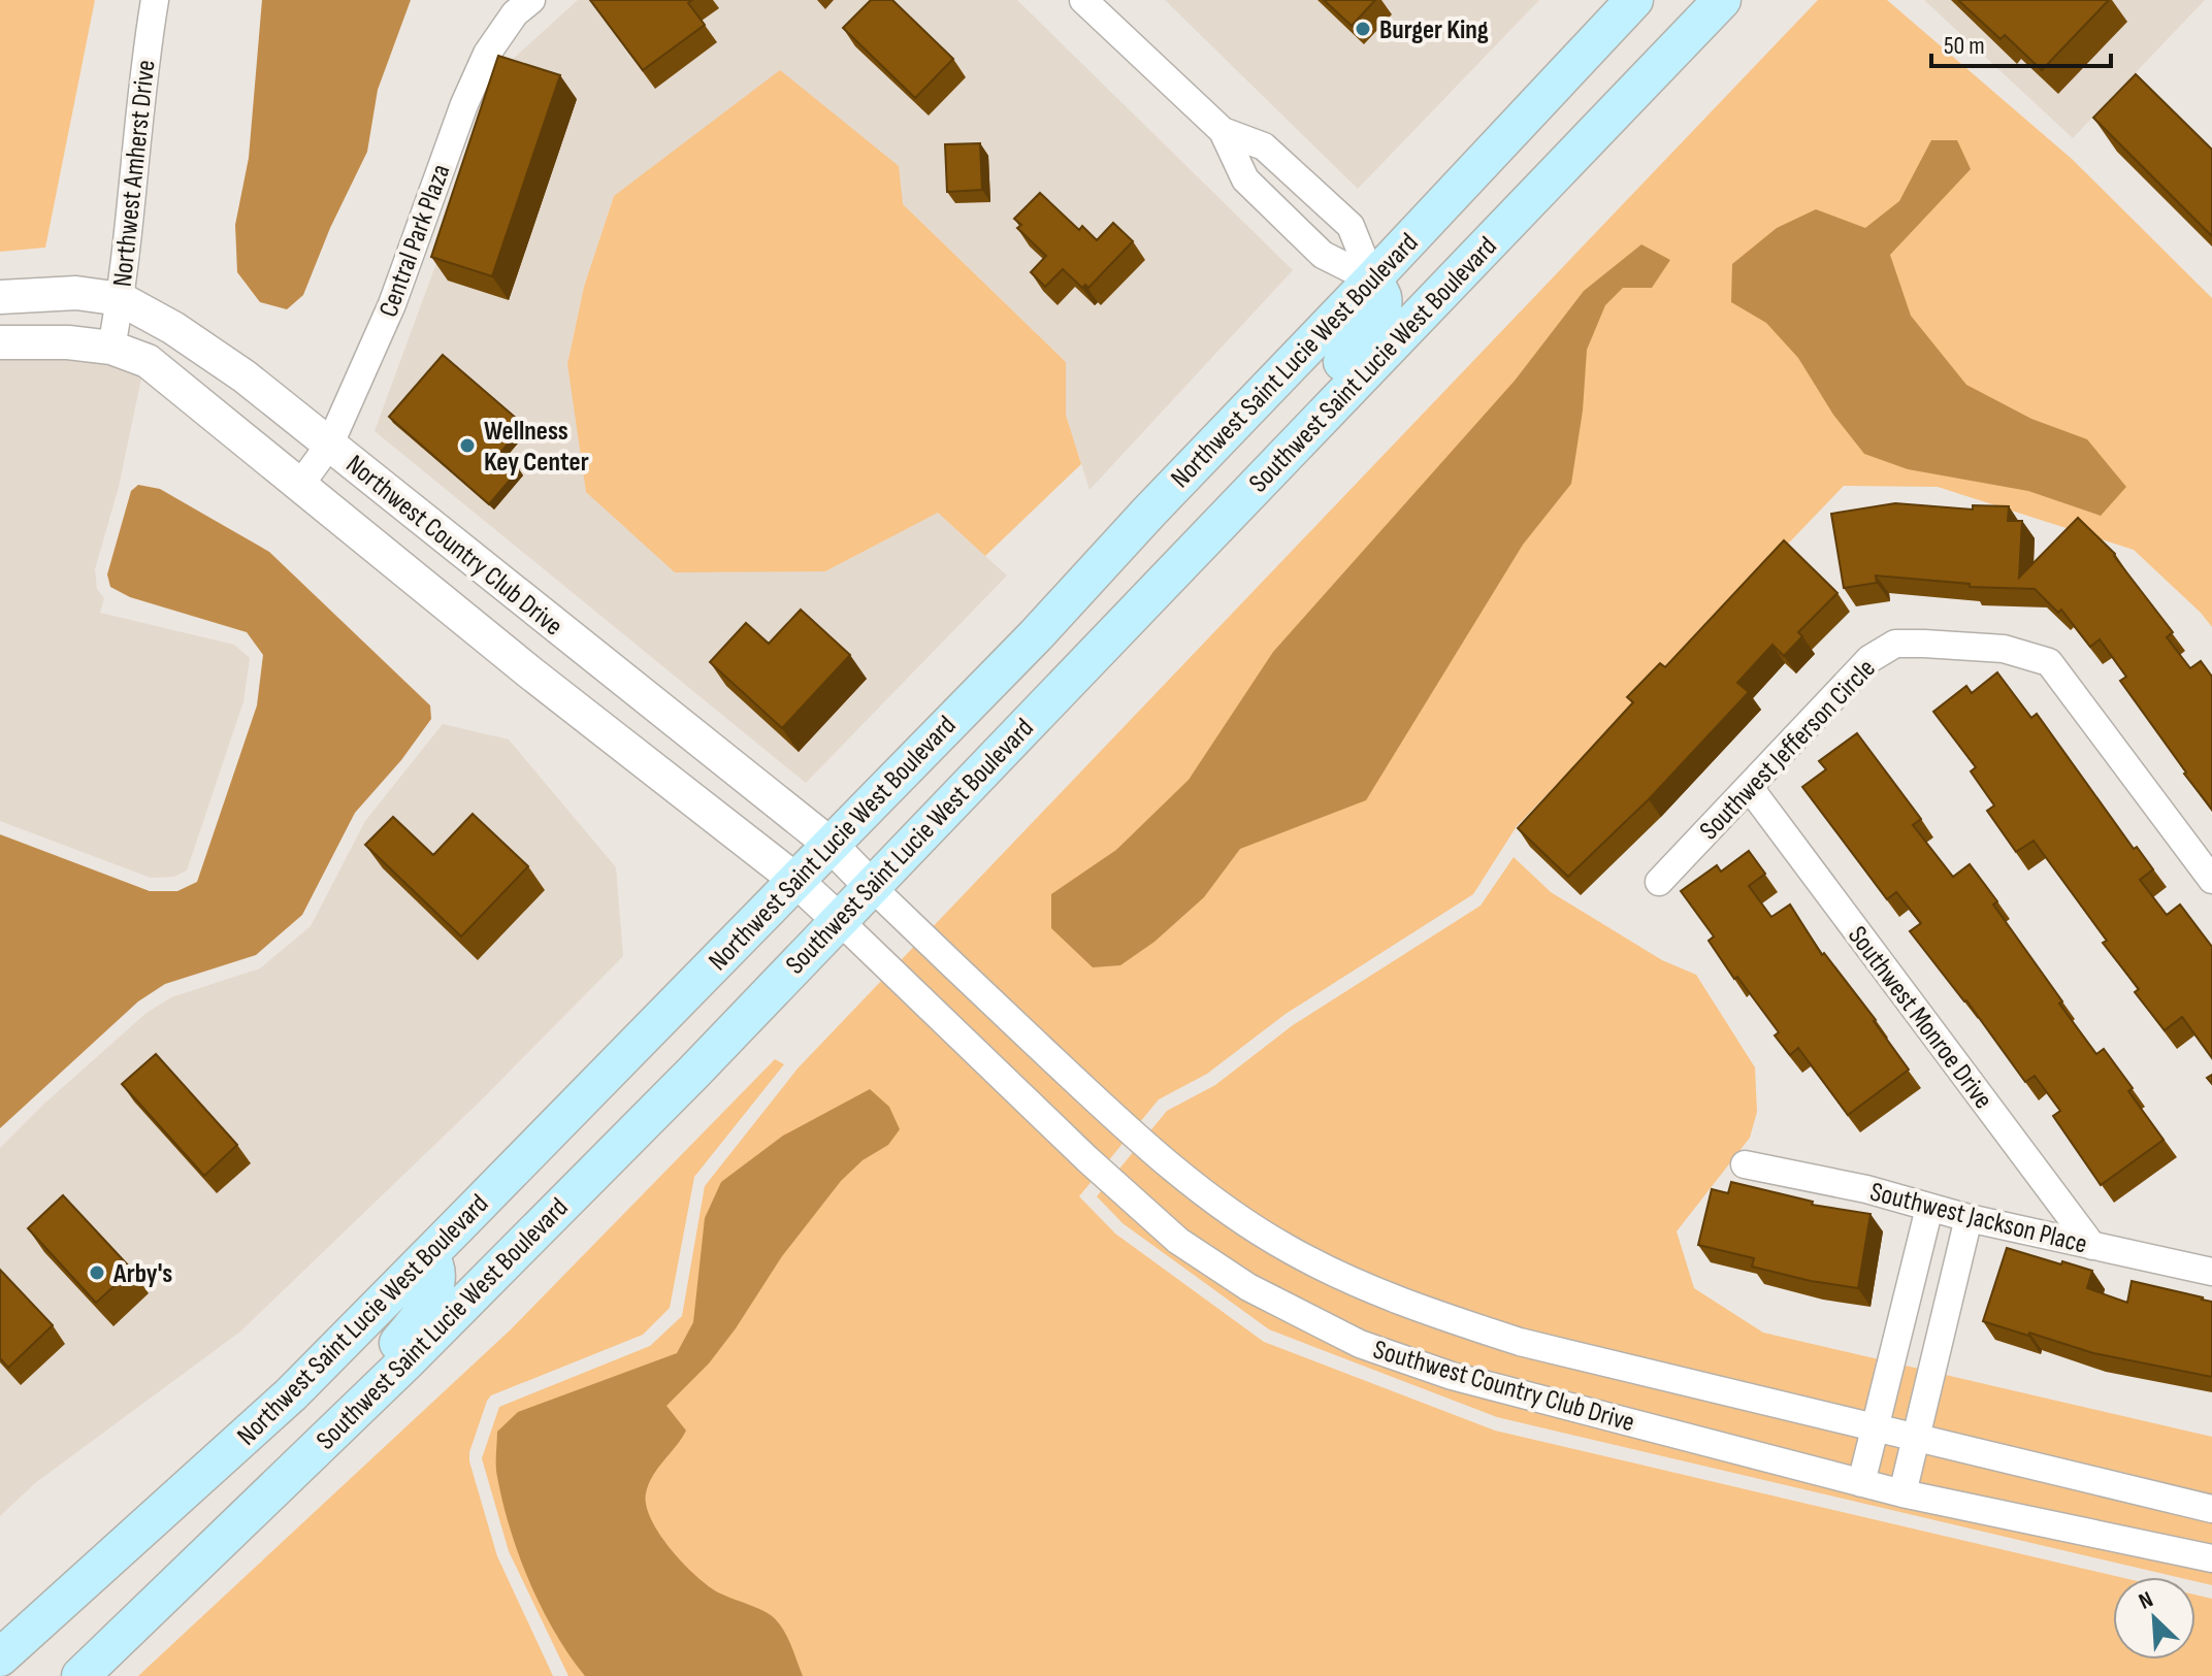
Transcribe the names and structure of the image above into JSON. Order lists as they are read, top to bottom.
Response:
{
  "streets": {
    "main road": ["Northwest Saint Lucie West Boulevard", "Southwest Saint Lucie West Boulevard"],
    "street": [
      "Northwest Amherst Drive",
      "Central Park Plaza",
      "Northwest Country Club Drive",
      "Southwest Jefferson Circle",
      "Southwest Monroe Drive",
      "Southwest Jackson Place",
      "Southwest Country Club Drive"
    ]
  },
  "crossings": [
    ["Northwest Amherst Drive", "Northwest Country Club Drive"],
    ["Central Park Plaza", "Northwest Country Club Drive"],
    ["Northwest Saint Lucie West Boulevard", "Northwest Country Club Drive"],
    ["Southwest Saint Lucie West Boulevard", "Northwest Country Club Drive"],
    ["Southwest Saint Lucie West Boulevard", "Southwest Country Club Drive"],
    ["Northwest Country Club Drive", "Southwest Country Club Drive"],
    ["Southwest Jefferson Circle", "Southwest Monroe Drive"],
    ["Southwest Monroe Drive", "Southwest Jackson Place"]
  ],
  "places": ["Burger King", "Wellness Key Center", "Arby's"],
  "scale_bar": "50 m",
  "north": "top left"
}
